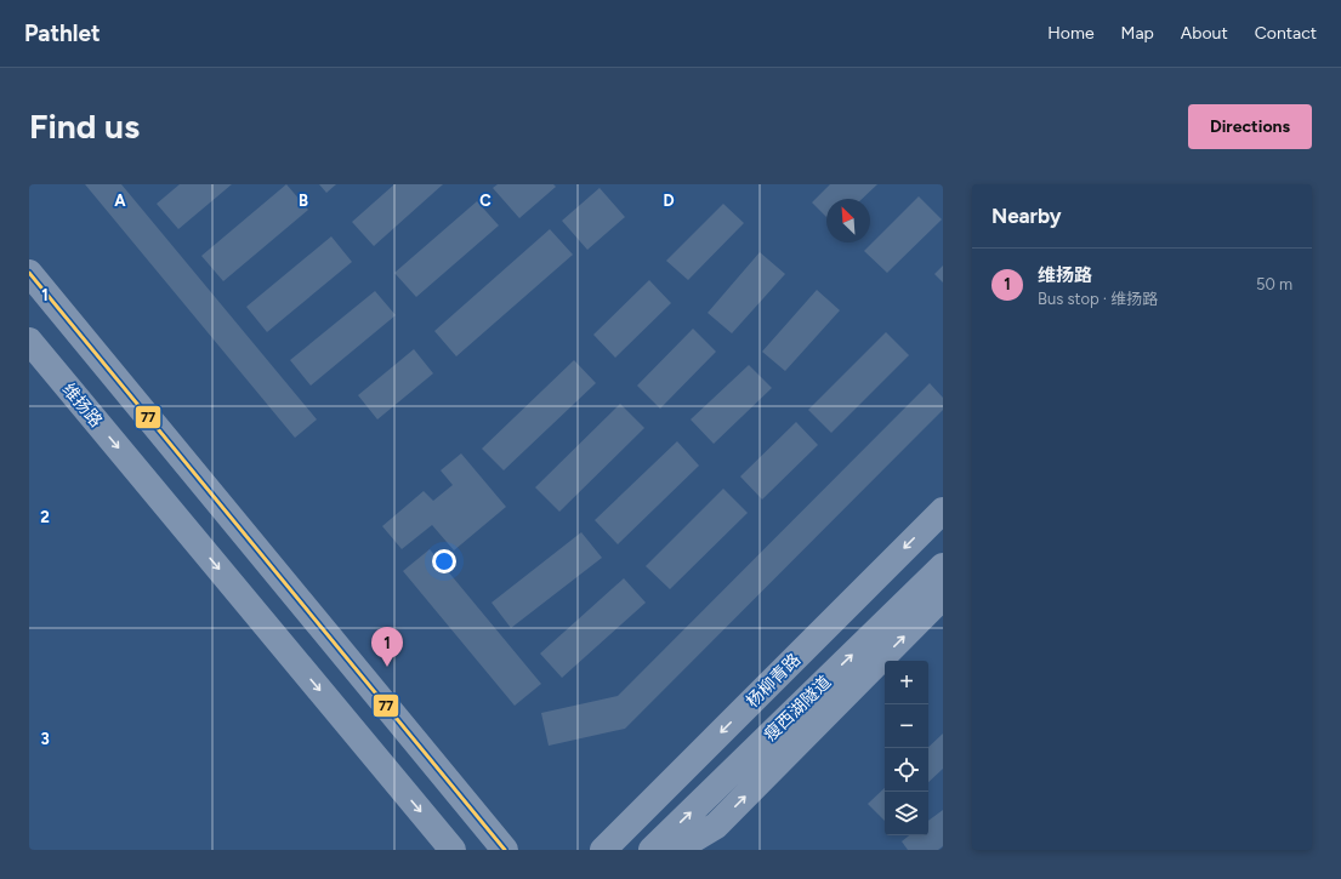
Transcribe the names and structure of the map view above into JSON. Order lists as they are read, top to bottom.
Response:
{
  "streets": {
    "main road": ["维扬路", "杨柳青路", "瘦西湖隧道"]
  },
  "lines": ["transit line 77"],
  "north": "top left",
  "page": {
    "header": "Pathlet",
    "nav": [
      "Home",
      "Map",
      "About",
      "Contact"
    ],
    "buttons": "Directions",
    "title": "Find us",
    "heading": "Nearby",
    "list": [
      {
        "mark": "1",
        "name": "维扬路",
        "note": "Bus stop · 维扬路",
        "value": "50 m"
      }
    ],
    "pins": "1",
    "map_buttons": ["+", "−"]
  },
  "grid": {
    "columns": [
      "A",
      "B",
      "C",
      "D"
    ],
    "rows": ["1", "2", "3"]
  }
}
